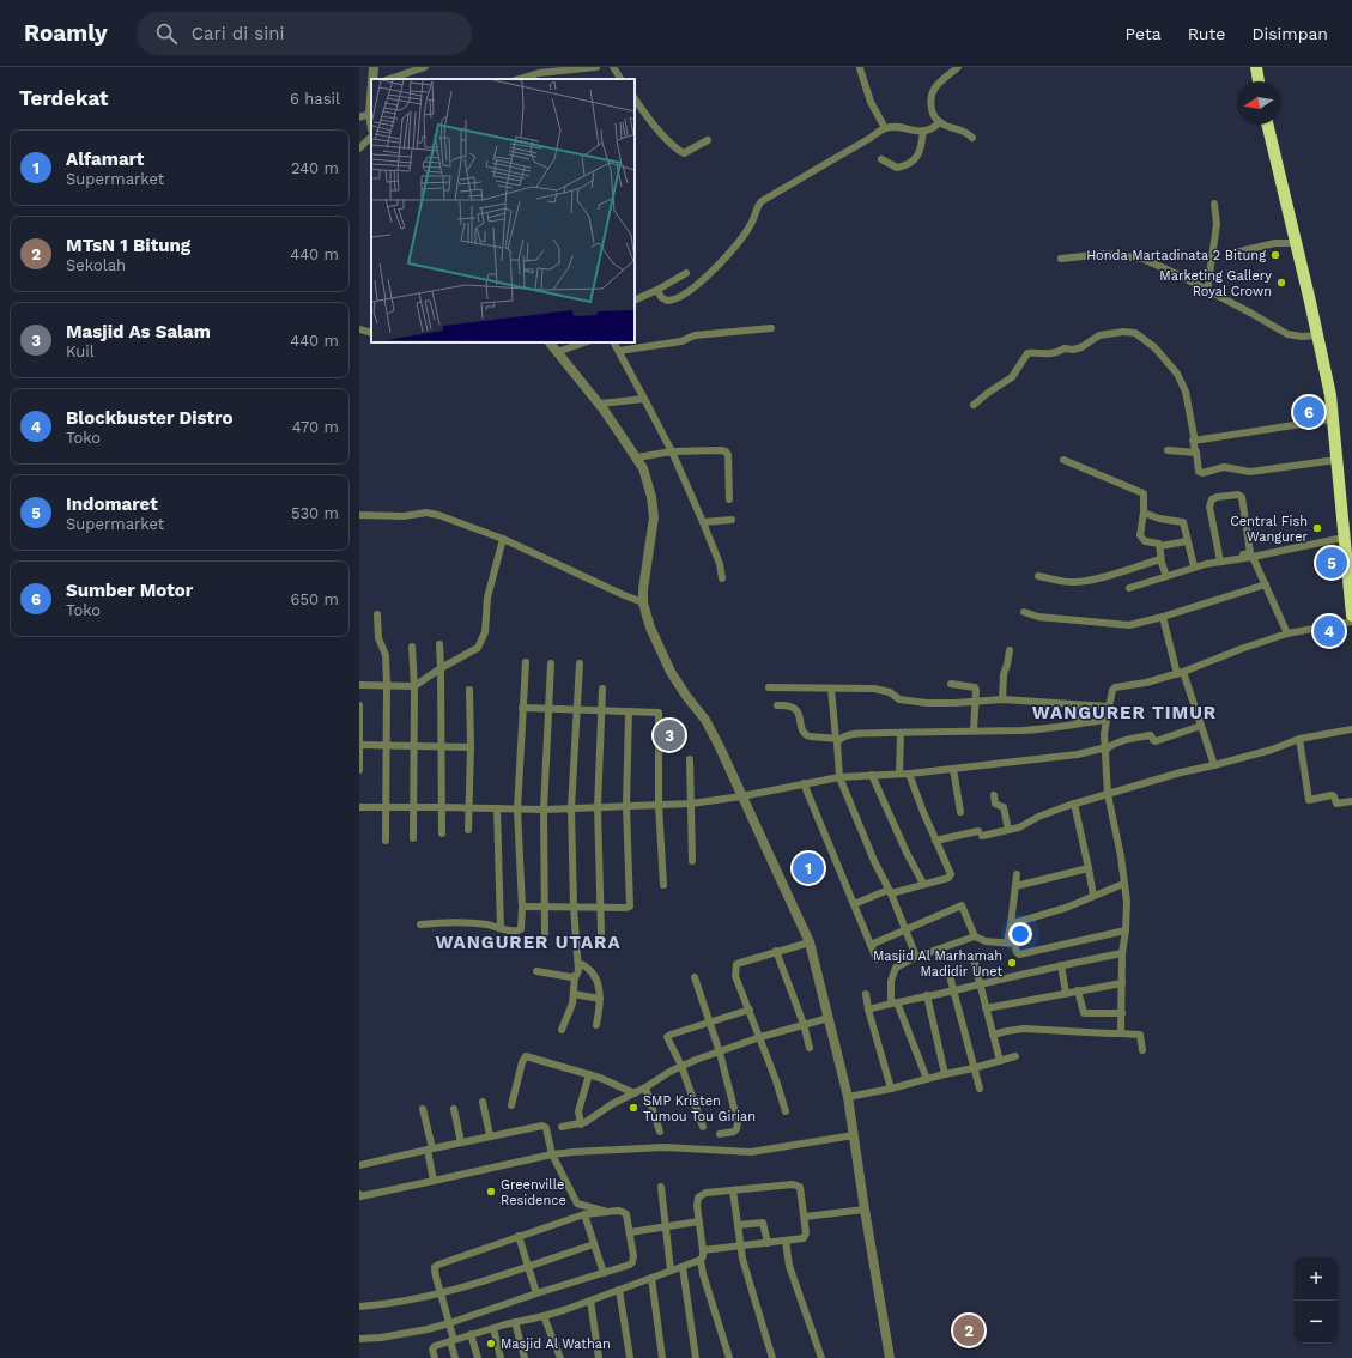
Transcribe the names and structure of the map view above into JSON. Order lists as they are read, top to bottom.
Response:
{
  "districts": ["WANGURER TIMUR", "WANGURER UTARA"],
  "places": [
    "Honda Martadinata 2 Bitung",
    "Marketing Gallery Royal Crown",
    "Central Fish Wangurer",
    "Masjid Al Marhamah Madidir Unet",
    "SMP Kristen Tumou Tou Girian",
    "Greenville Residence",
    "Masjid Al Wathan"
  ],
  "north": "left",
  "page": {
    "header": "Roamly",
    "search": "Cari di sini",
    "nav": ["Peta", "Rute", "Disimpan"],
    "heading": ["Terdekat", "6 hasil"],
    "list": [
      {
        "mark": "1",
        "name": "Alfamart",
        "note": "Supermarket",
        "value": "240 m"
      },
      {
        "mark": "2",
        "name": "MTsN 1 Bitung",
        "note": "Sekolah",
        "value": "440 m"
      },
      {
        "mark": "3",
        "name": "Masjid As Salam",
        "note": "Kuil",
        "value": "440 m"
      },
      {
        "mark": "4",
        "name": "Blockbuster Distro",
        "note": "Toko",
        "value": "470 m"
      },
      {
        "mark": "5",
        "name": "Indomaret",
        "note": "Supermarket",
        "value": "530 m"
      },
      {
        "mark": "6",
        "name": "Sumber Motor",
        "note": "Toko",
        "value": "650 m"
      }
    ],
    "pins": [
      "6",
      "5",
      "4",
      "3",
      "1",
      "2"
    ],
    "map_buttons": ["+", "−"]
  }
}
